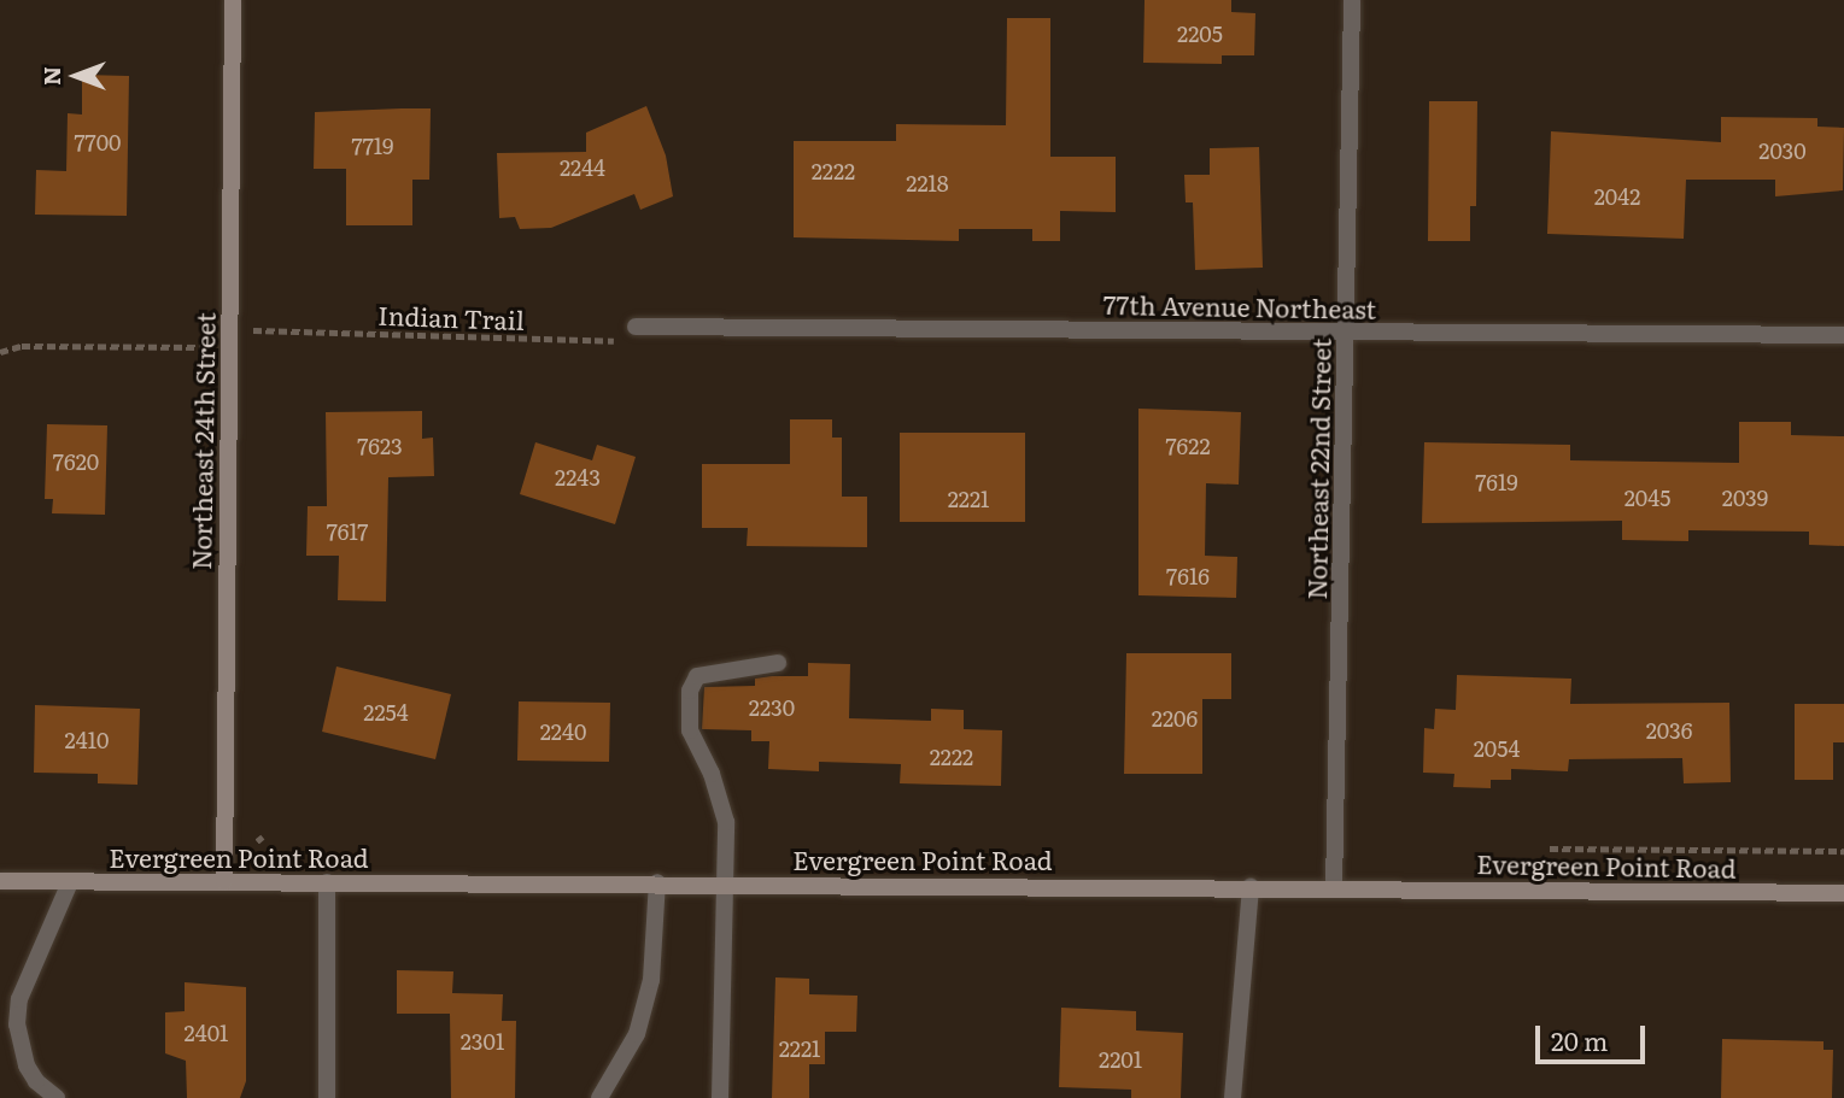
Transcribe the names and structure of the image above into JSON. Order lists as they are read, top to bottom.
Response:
{
  "streets": {
    "street": [
      "77th Avenue Northeast",
      "Northeast 24th Street",
      "Northeast 22nd Street",
      "Evergreen Point Road"
    ],
    "path": ["Indian Trail"]
  },
  "crossings": [
    ["77th Avenue Northeast", "Indian Trail"],
    ["77th Avenue Northeast", "Northeast 22nd Street"],
    ["Northeast 24th Street", "Evergreen Point Road"],
    ["Northeast 22nd Street", "Evergreen Point Road"]
  ],
  "house_numbers": [
    "2205",
    "7700",
    "7719",
    "2030",
    "2244",
    "2222",
    "2218",
    "2042",
    "7623",
    "7622",
    "7620",
    "2243",
    "7619",
    "2045",
    "2039",
    "2221",
    "7617",
    "7616",
    "2230",
    "2254",
    "2206",
    "2036",
    "2240",
    "2410",
    "2054",
    "2222",
    "2401",
    "2301",
    "2221",
    "2201"
  ],
  "scale_bar": "20 m",
  "north": "left"
}
